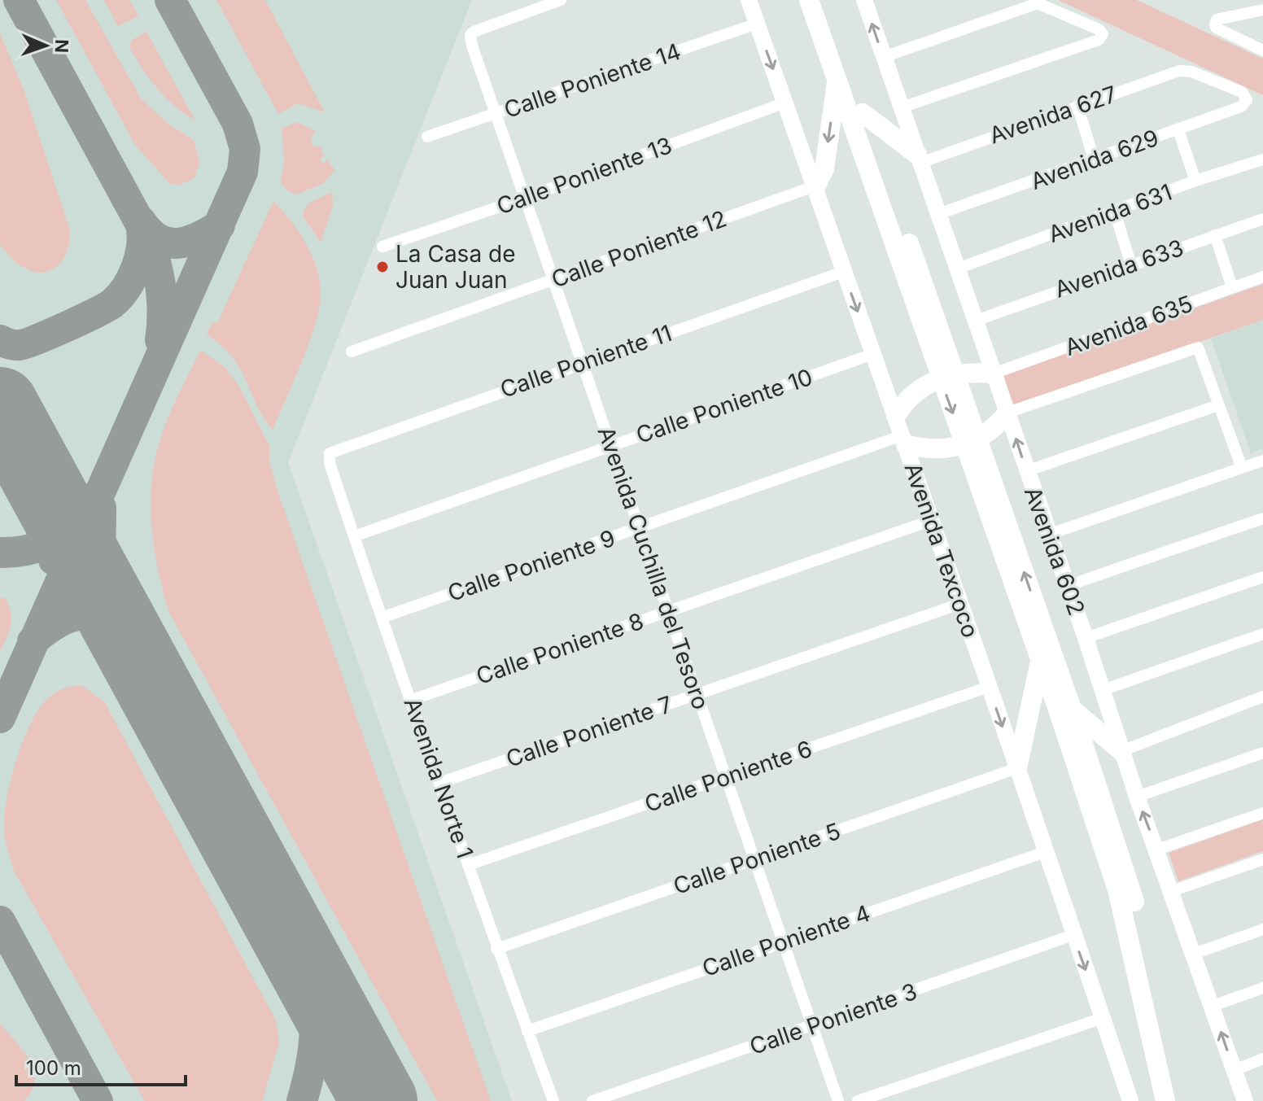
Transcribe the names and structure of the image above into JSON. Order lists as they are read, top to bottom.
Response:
{
  "streets": {
    "main road": ["Avenida Texcoco", "Avenida 602"],
    "street": [
      "Calle Poniente 14",
      "Avenida 627",
      "Avenida 629",
      "Calle Poniente 13",
      "Avenida 631",
      "Calle Poniente 12",
      "Avenida 633",
      "Avenida 635",
      "Calle Poniente 11",
      "Calle Poniente 10",
      "Calle Poniente 9",
      "Avenida Cuchilla del Tesoro",
      "Calle Poniente 8",
      "Calle Poniente 7",
      "Calle Poniente 6",
      "Avenida Norte 1",
      "Calle Poniente 5",
      "Calle Poniente 4",
      "Calle Poniente 3"
    ]
  },
  "crossings": [
    ["Calle Poniente 14", "Avenida Texcoco"],
    ["Calle Poniente 14", "Avenida Cuchilla del Tesoro"],
    ["Avenida 627", "Avenida 629"],
    ["Avenida 627", "Avenida 602"],
    ["Avenida 629", "Avenida 602"],
    ["Calle Poniente 13", "Avenida Texcoco"],
    ["Calle Poniente 13", "Avenida Cuchilla del Tesoro"],
    ["Avenida 631", "Avenida 602"],
    ["Calle Poniente 12", "Avenida Texcoco"],
    ["Calle Poniente 12", "Avenida Cuchilla del Tesoro"],
    ["Avenida 633", "Avenida 602"],
    ["Avenida 635", "Avenida 602"],
    ["Calle Poniente 11", "Avenida Texcoco"],
    ["Calle Poniente 11", "Avenida Cuchilla del Tesoro"],
    ["Calle Poniente 11", "Avenida Norte 1"],
    ["Calle Poniente 10", "Avenida Texcoco"],
    ["Calle Poniente 10", "Avenida Cuchilla del Tesoro"],
    ["Calle Poniente 10", "Avenida Norte 1"],
    ["Avenida Texcoco", "Calle Poniente 9"],
    ["Avenida Texcoco", "Calle Poniente 8"],
    ["Avenida Texcoco", "Calle Poniente 7"],
    ["Avenida Texcoco", "Calle Poniente 6"],
    ["Avenida Texcoco", "Calle Poniente 5"],
    ["Avenida Texcoco", "Calle Poniente 4"],
    ["Avenida Texcoco", "Calle Poniente 3"],
    ["Calle Poniente 9", "Avenida Cuchilla del Tesoro"],
    ["Calle Poniente 9", "Avenida Norte 1"],
    ["Avenida Cuchilla del Tesoro", "Calle Poniente 8"],
    ["Avenida Cuchilla del Tesoro", "Calle Poniente 7"],
    ["Avenida Cuchilla del Tesoro", "Calle Poniente 6"],
    ["Avenida Cuchilla del Tesoro", "Calle Poniente 5"],
    ["Avenida Cuchilla del Tesoro", "Calle Poniente 4"],
    ["Avenida Cuchilla del Tesoro", "Calle Poniente 3"],
    ["Calle Poniente 8", "Avenida Norte 1"],
    ["Calle Poniente 7", "Avenida Norte 1"],
    ["Calle Poniente 6", "Avenida Norte 1"],
    ["Avenida Norte 1", "Calle Poniente 5"],
    ["Avenida Norte 1", "Calle Poniente 4"]
  ],
  "places": ["La Casa de Juan Juan"],
  "scale_bar": "100 m",
  "north": "right"
}
